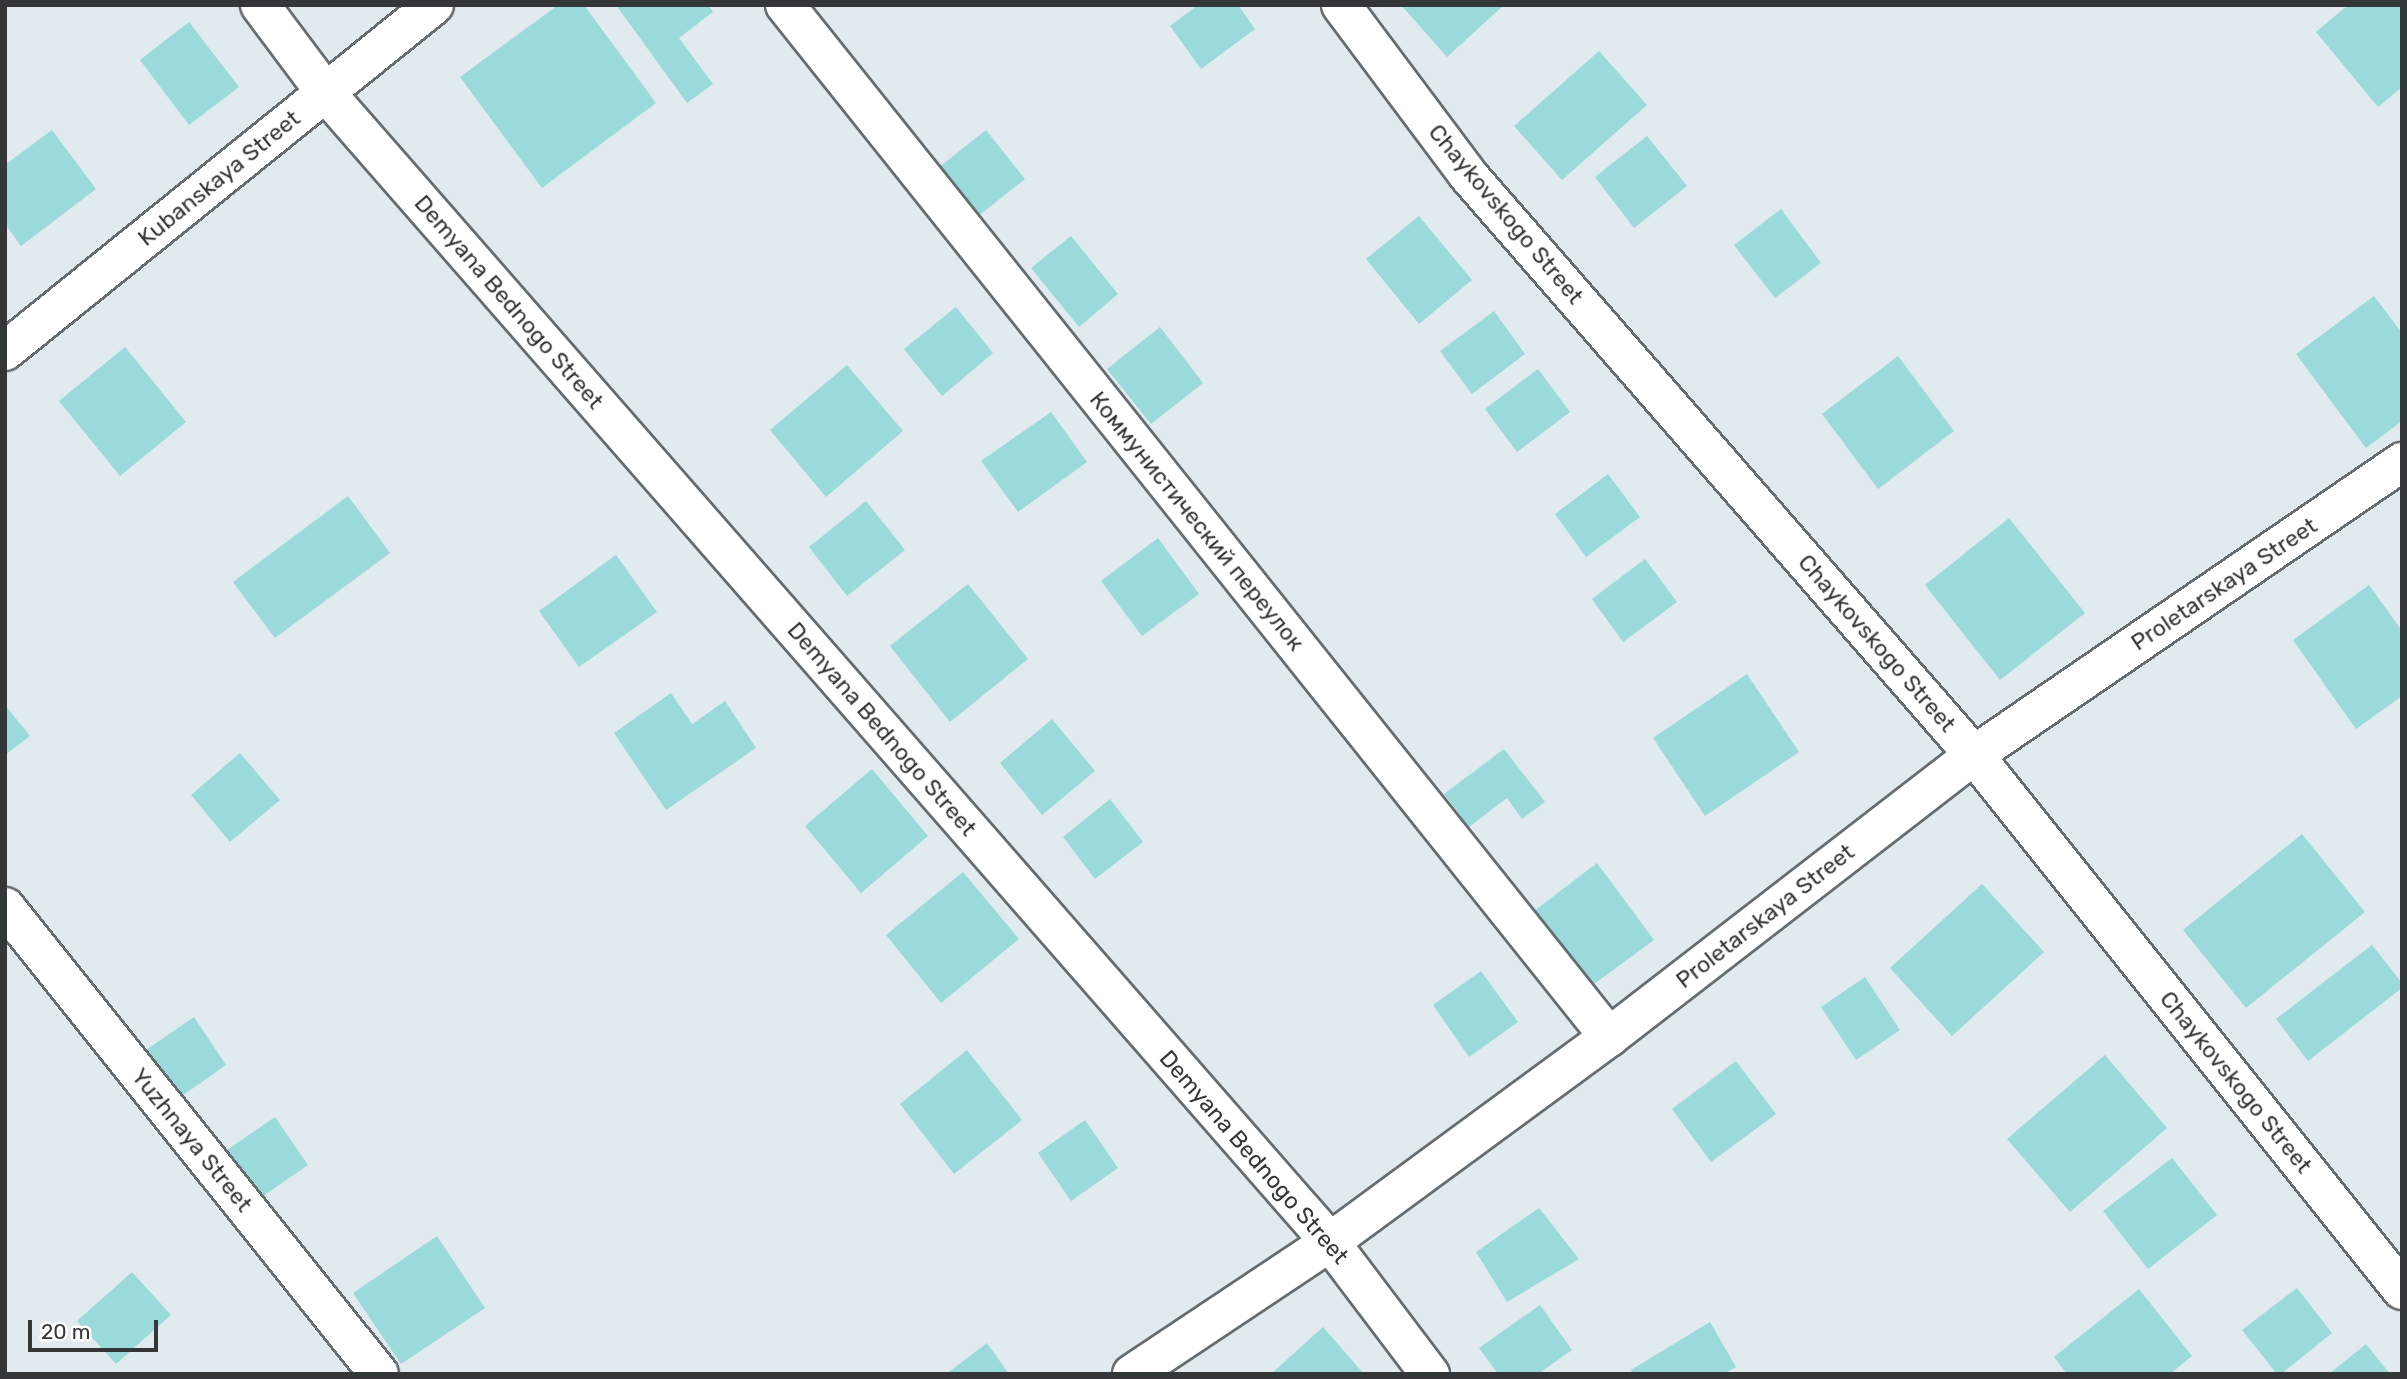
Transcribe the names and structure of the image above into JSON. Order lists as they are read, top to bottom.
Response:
{
  "streets": {
    "street": [
      "Kubanskaya Street",
      "Chaykovskogo Street",
      "Demyana Bednogo Street",
      "Коммунистический переулок",
      "Proletarskaya Street",
      "Yuzhnaya Street"
    ]
  },
  "crossings": [
    ["Kubanskaya Street", "Demyana Bednogo Street"],
    ["Chaykovskogo Street", "Proletarskaya Street"],
    ["Demyana Bednogo Street", "Proletarskaya Street"],
    ["Коммунистический переулок", "Proletarskaya Street"]
  ],
  "scale_bar": "20 m"
}
